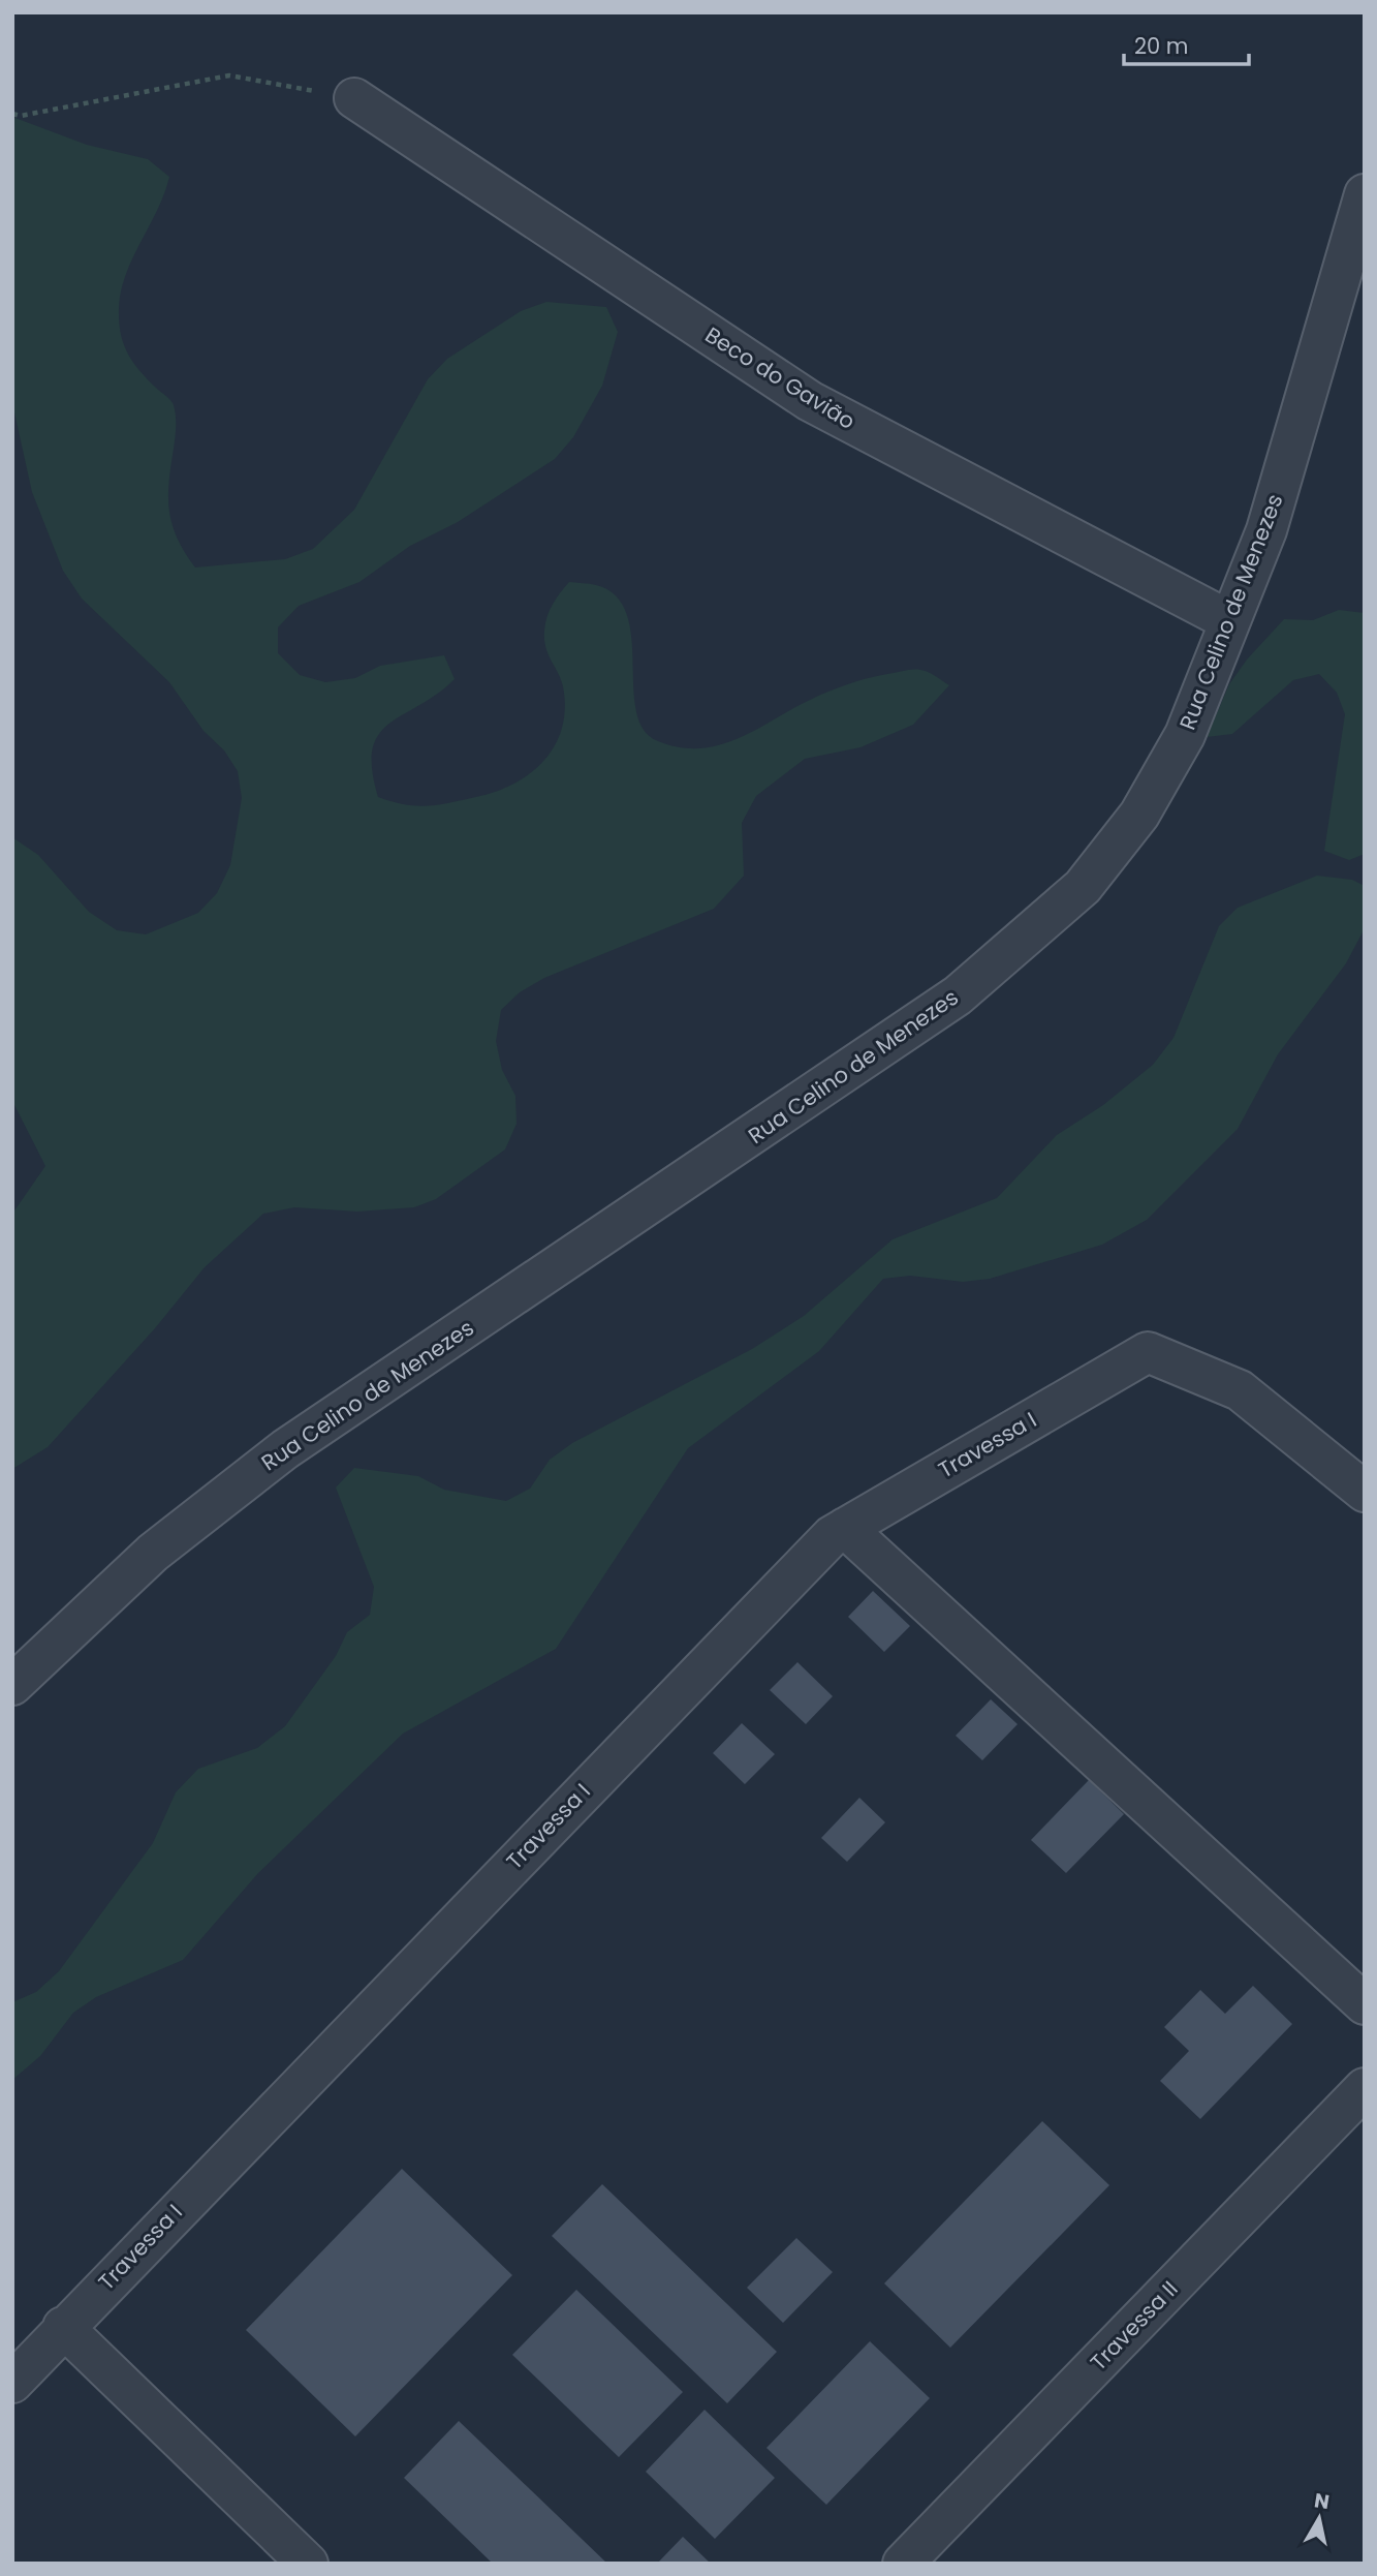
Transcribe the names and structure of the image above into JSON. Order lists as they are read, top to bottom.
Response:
{
  "streets": {
    "street": [
      "Beco do Gavião",
      "Rua Celino de Menezes",
      "Travessa I",
      "Travessa II"
    ]
  },
  "crossings": [
    ["Beco do Gavião", "Rua Celino de Menezes"]
  ],
  "scale_bar": "20 m",
  "north": "top"
}
